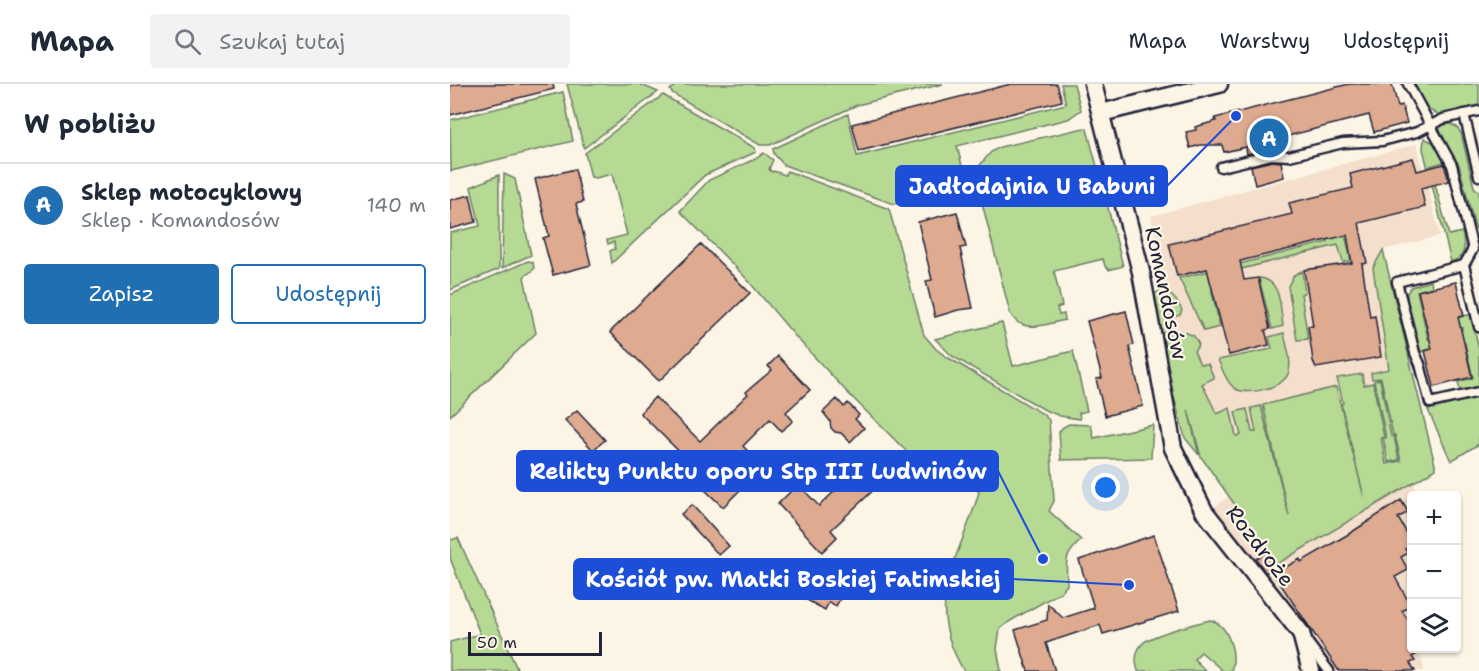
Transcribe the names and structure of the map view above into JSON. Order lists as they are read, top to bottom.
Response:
{
  "streets": {
    "street": ["Komandosów", "Rozdroże"]
  },
  "crossings": [
    ["Komandosów", "Rozdroże"]
  ],
  "places": ["Jadłodajnia U Babuni", "Relikty Punktu oporu Stp III Ludwinów", "Kościół pw. Matki Boskiej Fatimskiej"],
  "scale_bar": "50 m",
  "page": {
    "header": "Mapa",
    "search": "Szukaj tutaj",
    "nav": ["Mapa", "Warstwy", "Udostępnij"],
    "heading": "W pobliżu",
    "pins": "A",
    "list": [
      {
        "mark": "A",
        "name": "Sklep motocyklowy",
        "note": "Sklep · Komandosów",
        "value": "140 m"
      }
    ],
    "buttons": ["Zapisz", "Udostępnij"],
    "map_buttons": ["+", "−"],
    "scale": "50 m"
  }
}
